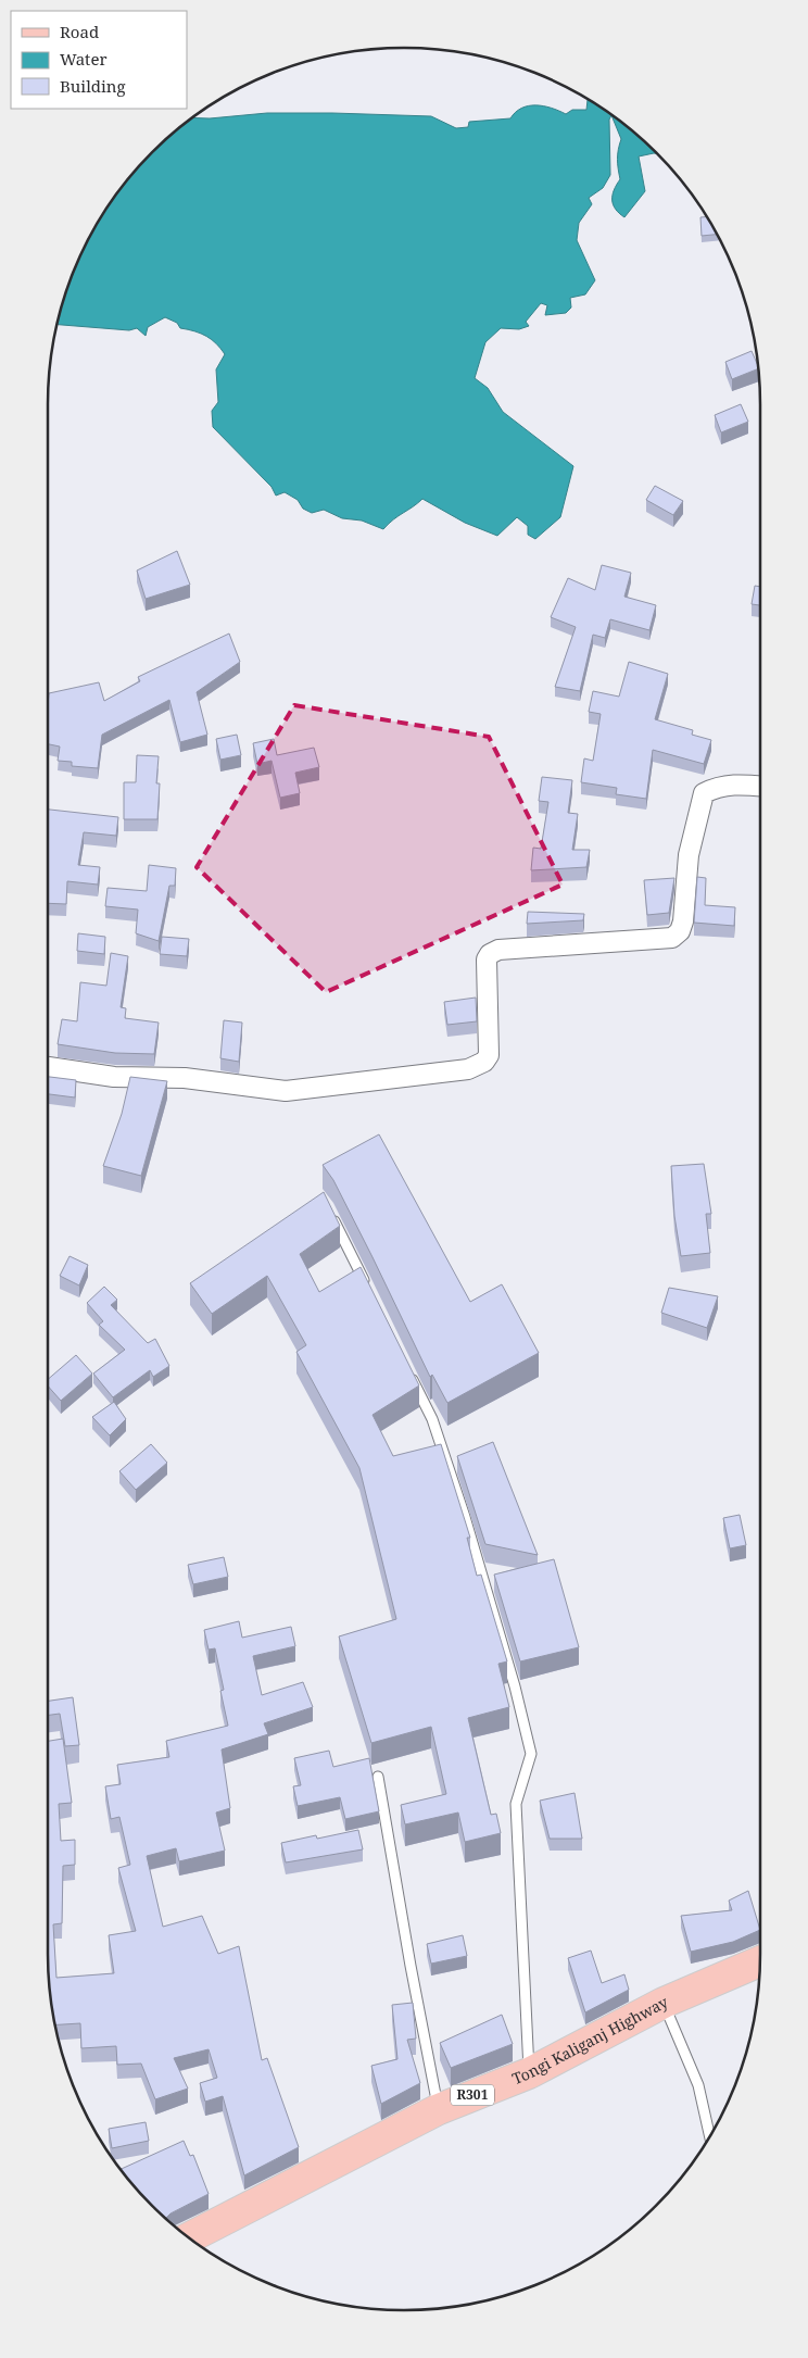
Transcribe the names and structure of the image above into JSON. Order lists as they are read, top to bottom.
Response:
{
  "streets": {
    "main road": ["Tongi Kaliganj Highway", "R301"]
  },
  "legend": ["Road", "Water", "Building"]
}
